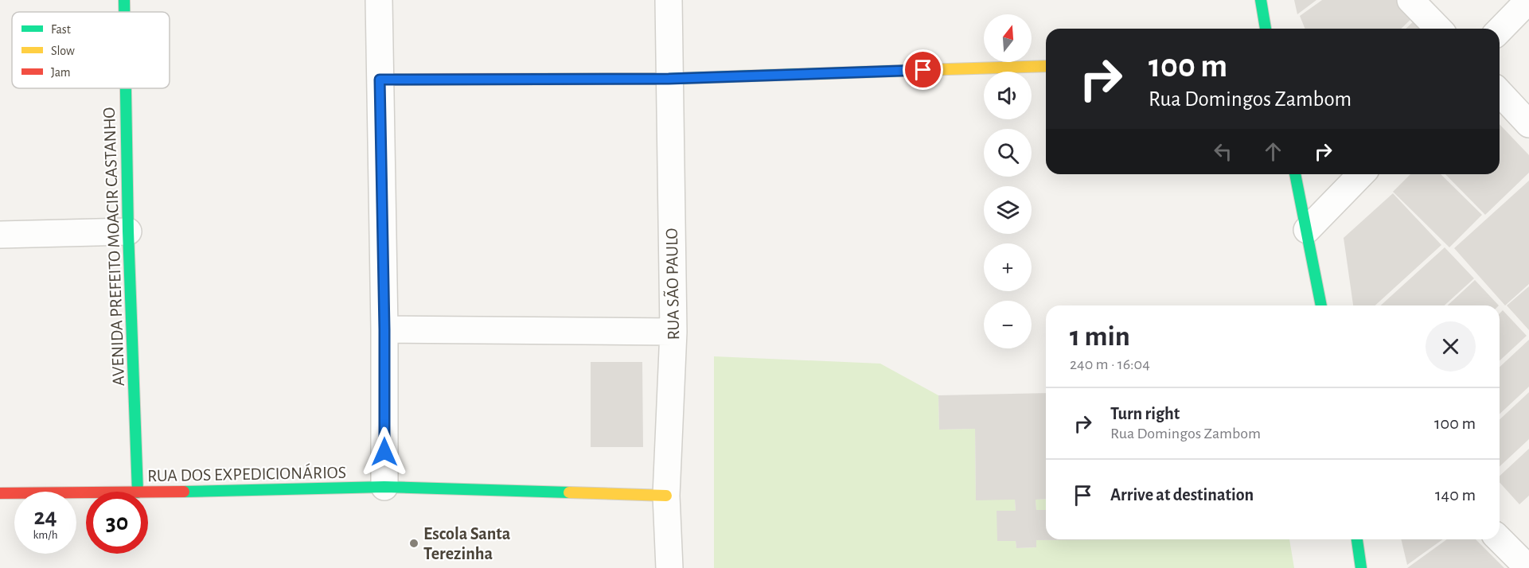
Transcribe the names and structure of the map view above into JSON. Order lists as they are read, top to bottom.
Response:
{
  "streets": {
    "street": ["AVENIDA PREFEITO MOACIR CASTANHO", "RUA SÃO PAULO", "RUA DOS EXPEDICIONÁRIOS"]
  },
  "crossings": [
    ["RUA SÃO PAULO", "RUA DOS EXPEDICIONÁRIOS"]
  ],
  "places": ["Escola Santa Terezinha"],
  "legend": ["Fast", "Slow", "Jam"],
  "north": "top",
  "page": {
    "map_buttons": ["+", "−"],
    "turn": ["100 m", "Rua Domingos Zambom"],
    "heading": ["1 min", "240 m · 16:04"],
    "list": [
      {
        "name": "Turn right",
        "note": "Rua Domingos Zambom",
        "value": "100 m"
      },
      {
        "name": "Arrive at destination",
        "value": "140 m"
      }
    ],
    "speed": "24 km/h",
    "limit": "30"
  }
}
